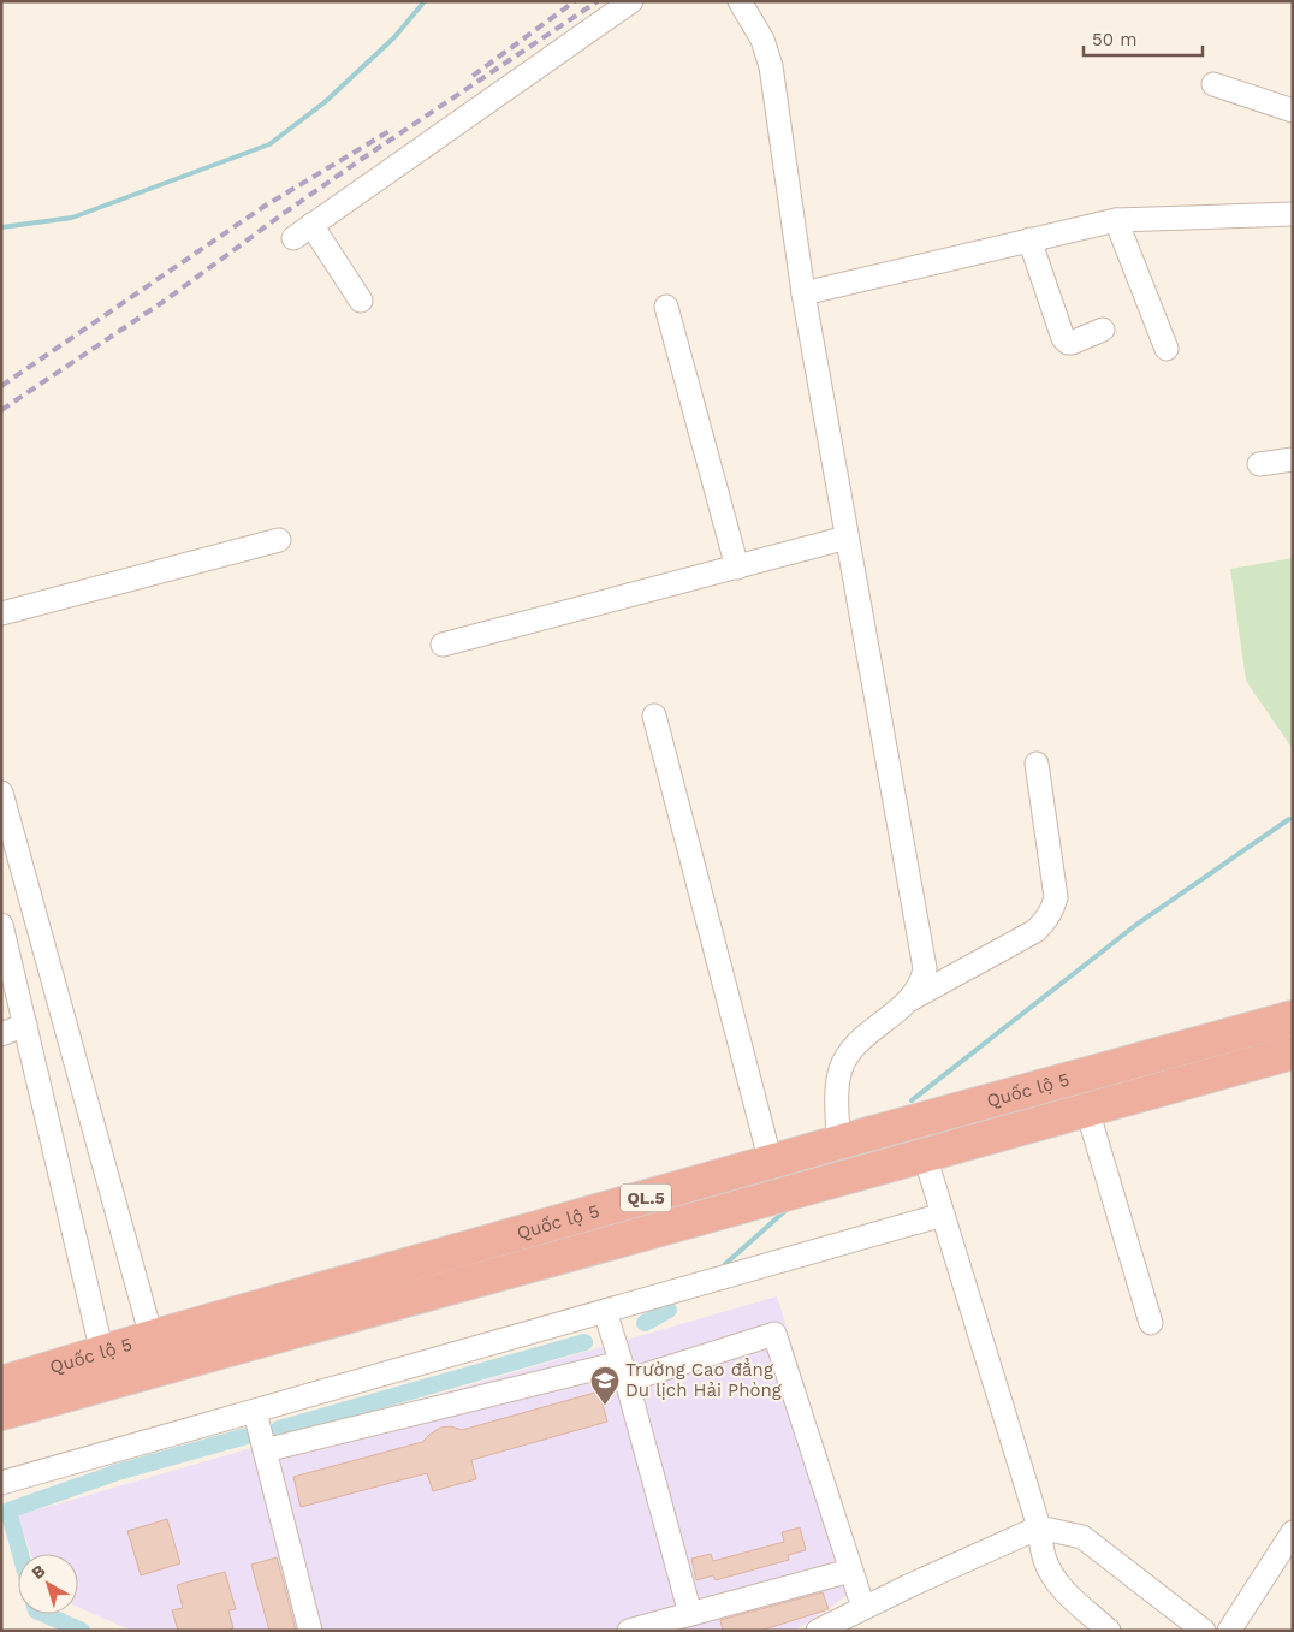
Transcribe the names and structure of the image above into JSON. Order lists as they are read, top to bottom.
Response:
{
  "streets": {
    "highway": ["Quốc lộ 5", "QL.5"]
  },
  "places": {
    "school or university": ["Trường Cao đẳng Du lịch Hải Phòng"]
  },
  "scale_bar": "50 m",
  "north": "top left"
}
